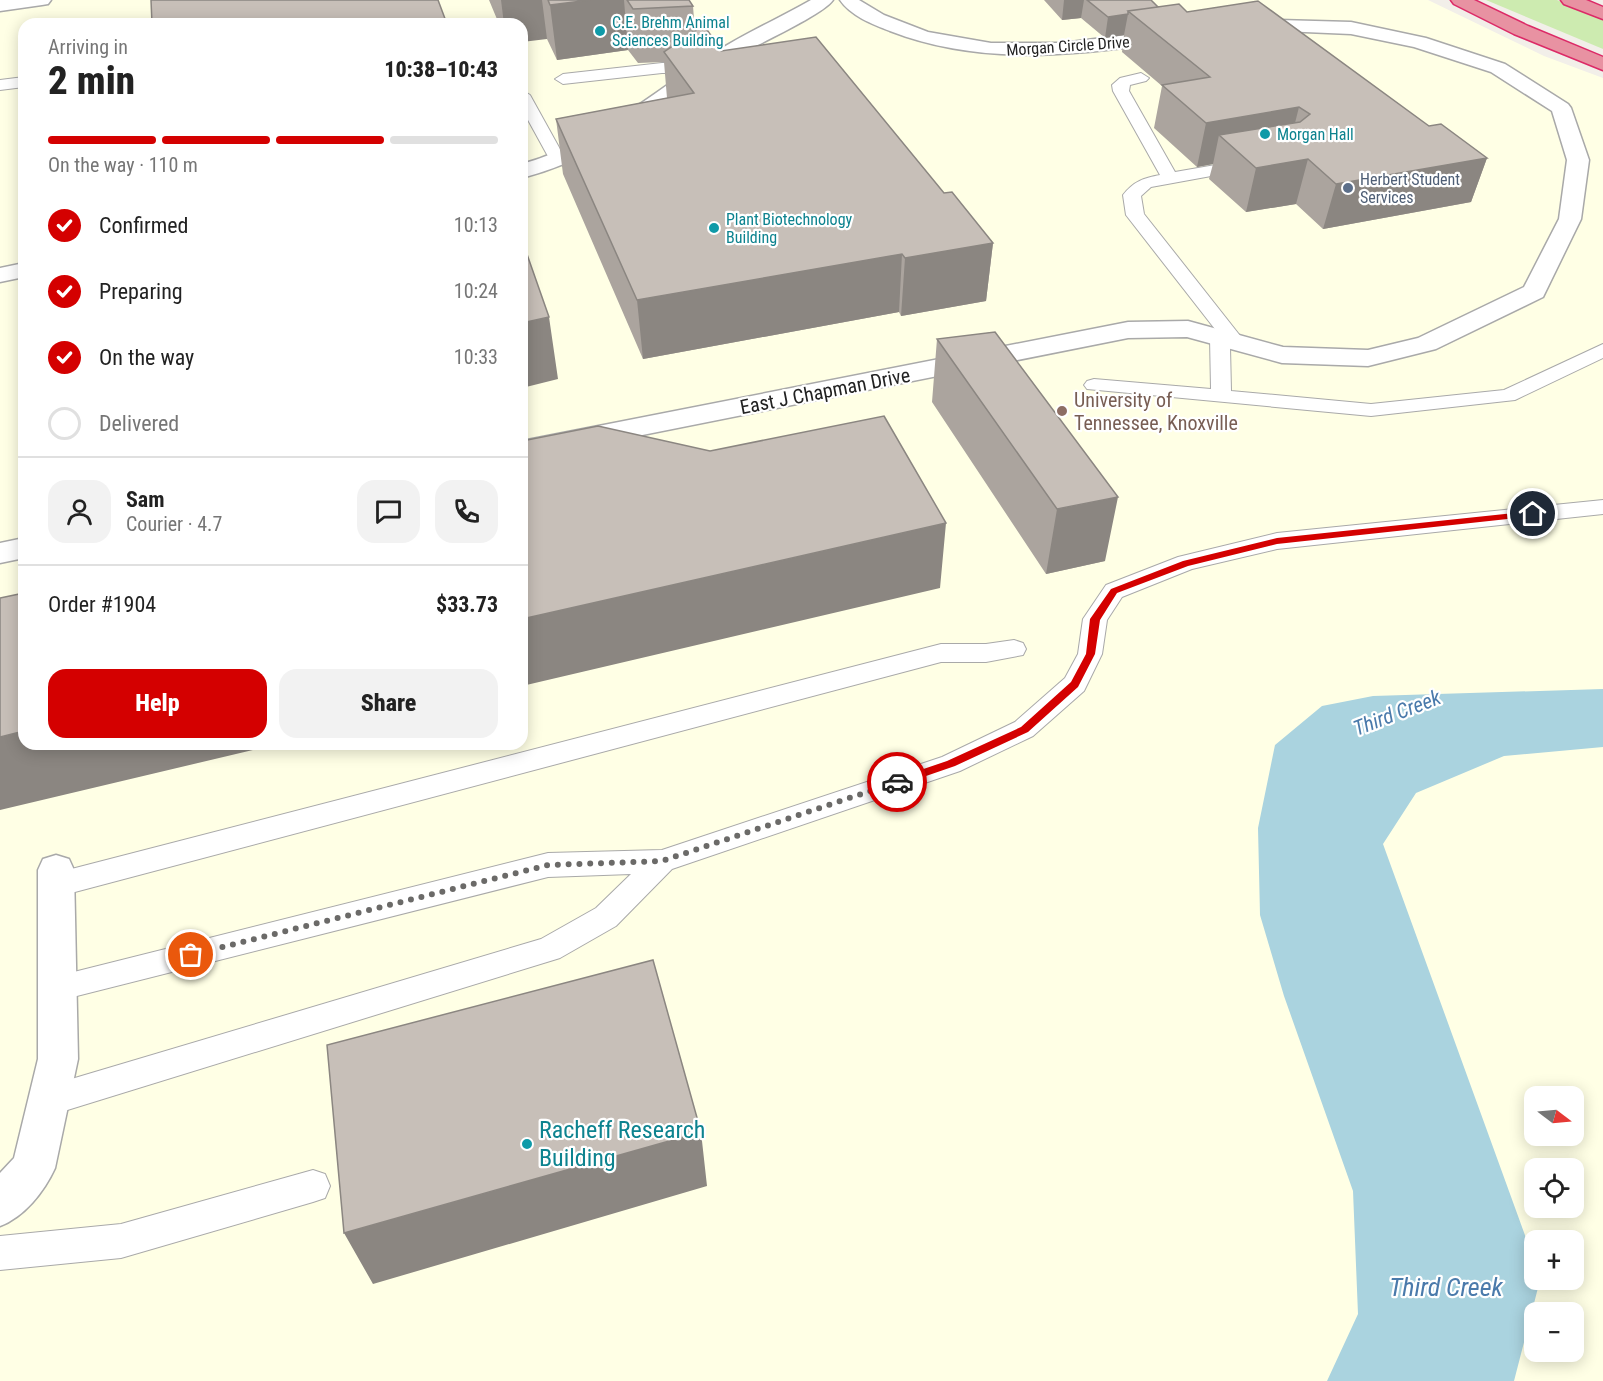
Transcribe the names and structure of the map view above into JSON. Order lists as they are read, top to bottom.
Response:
{
  "streets": {
    "street": ["Morgan Circle Drive", "East J Chapman Drive"]
  },
  "water": ["Third Creek"],
  "places": [
    "C.E. Brehm Animal Sciences Building",
    "Morgan Hall",
    "Herbert Student Services",
    "Plant Biotechnology Building",
    "University of Tennessee, Knoxville",
    "Racheff Research Building"
  ],
  "north": "right",
  "page": {
    "heading": ["2 min", "Arriving in", "10:38–10:43"],
    "panel": [
      "Sam",
      "Courier · 4.7",
      "Order #1904",
      "$33.73"
    ],
    "bar": "On the way · 110 m",
    "list": [
      ["Confirmed", "10:13"],
      ["Preparing", "10:24"],
      ["On the way", "10:33"],
      "Delivered"
    ],
    "buttons": ["Help", "Share"],
    "map_buttons": ["+", "−"]
  }
}
